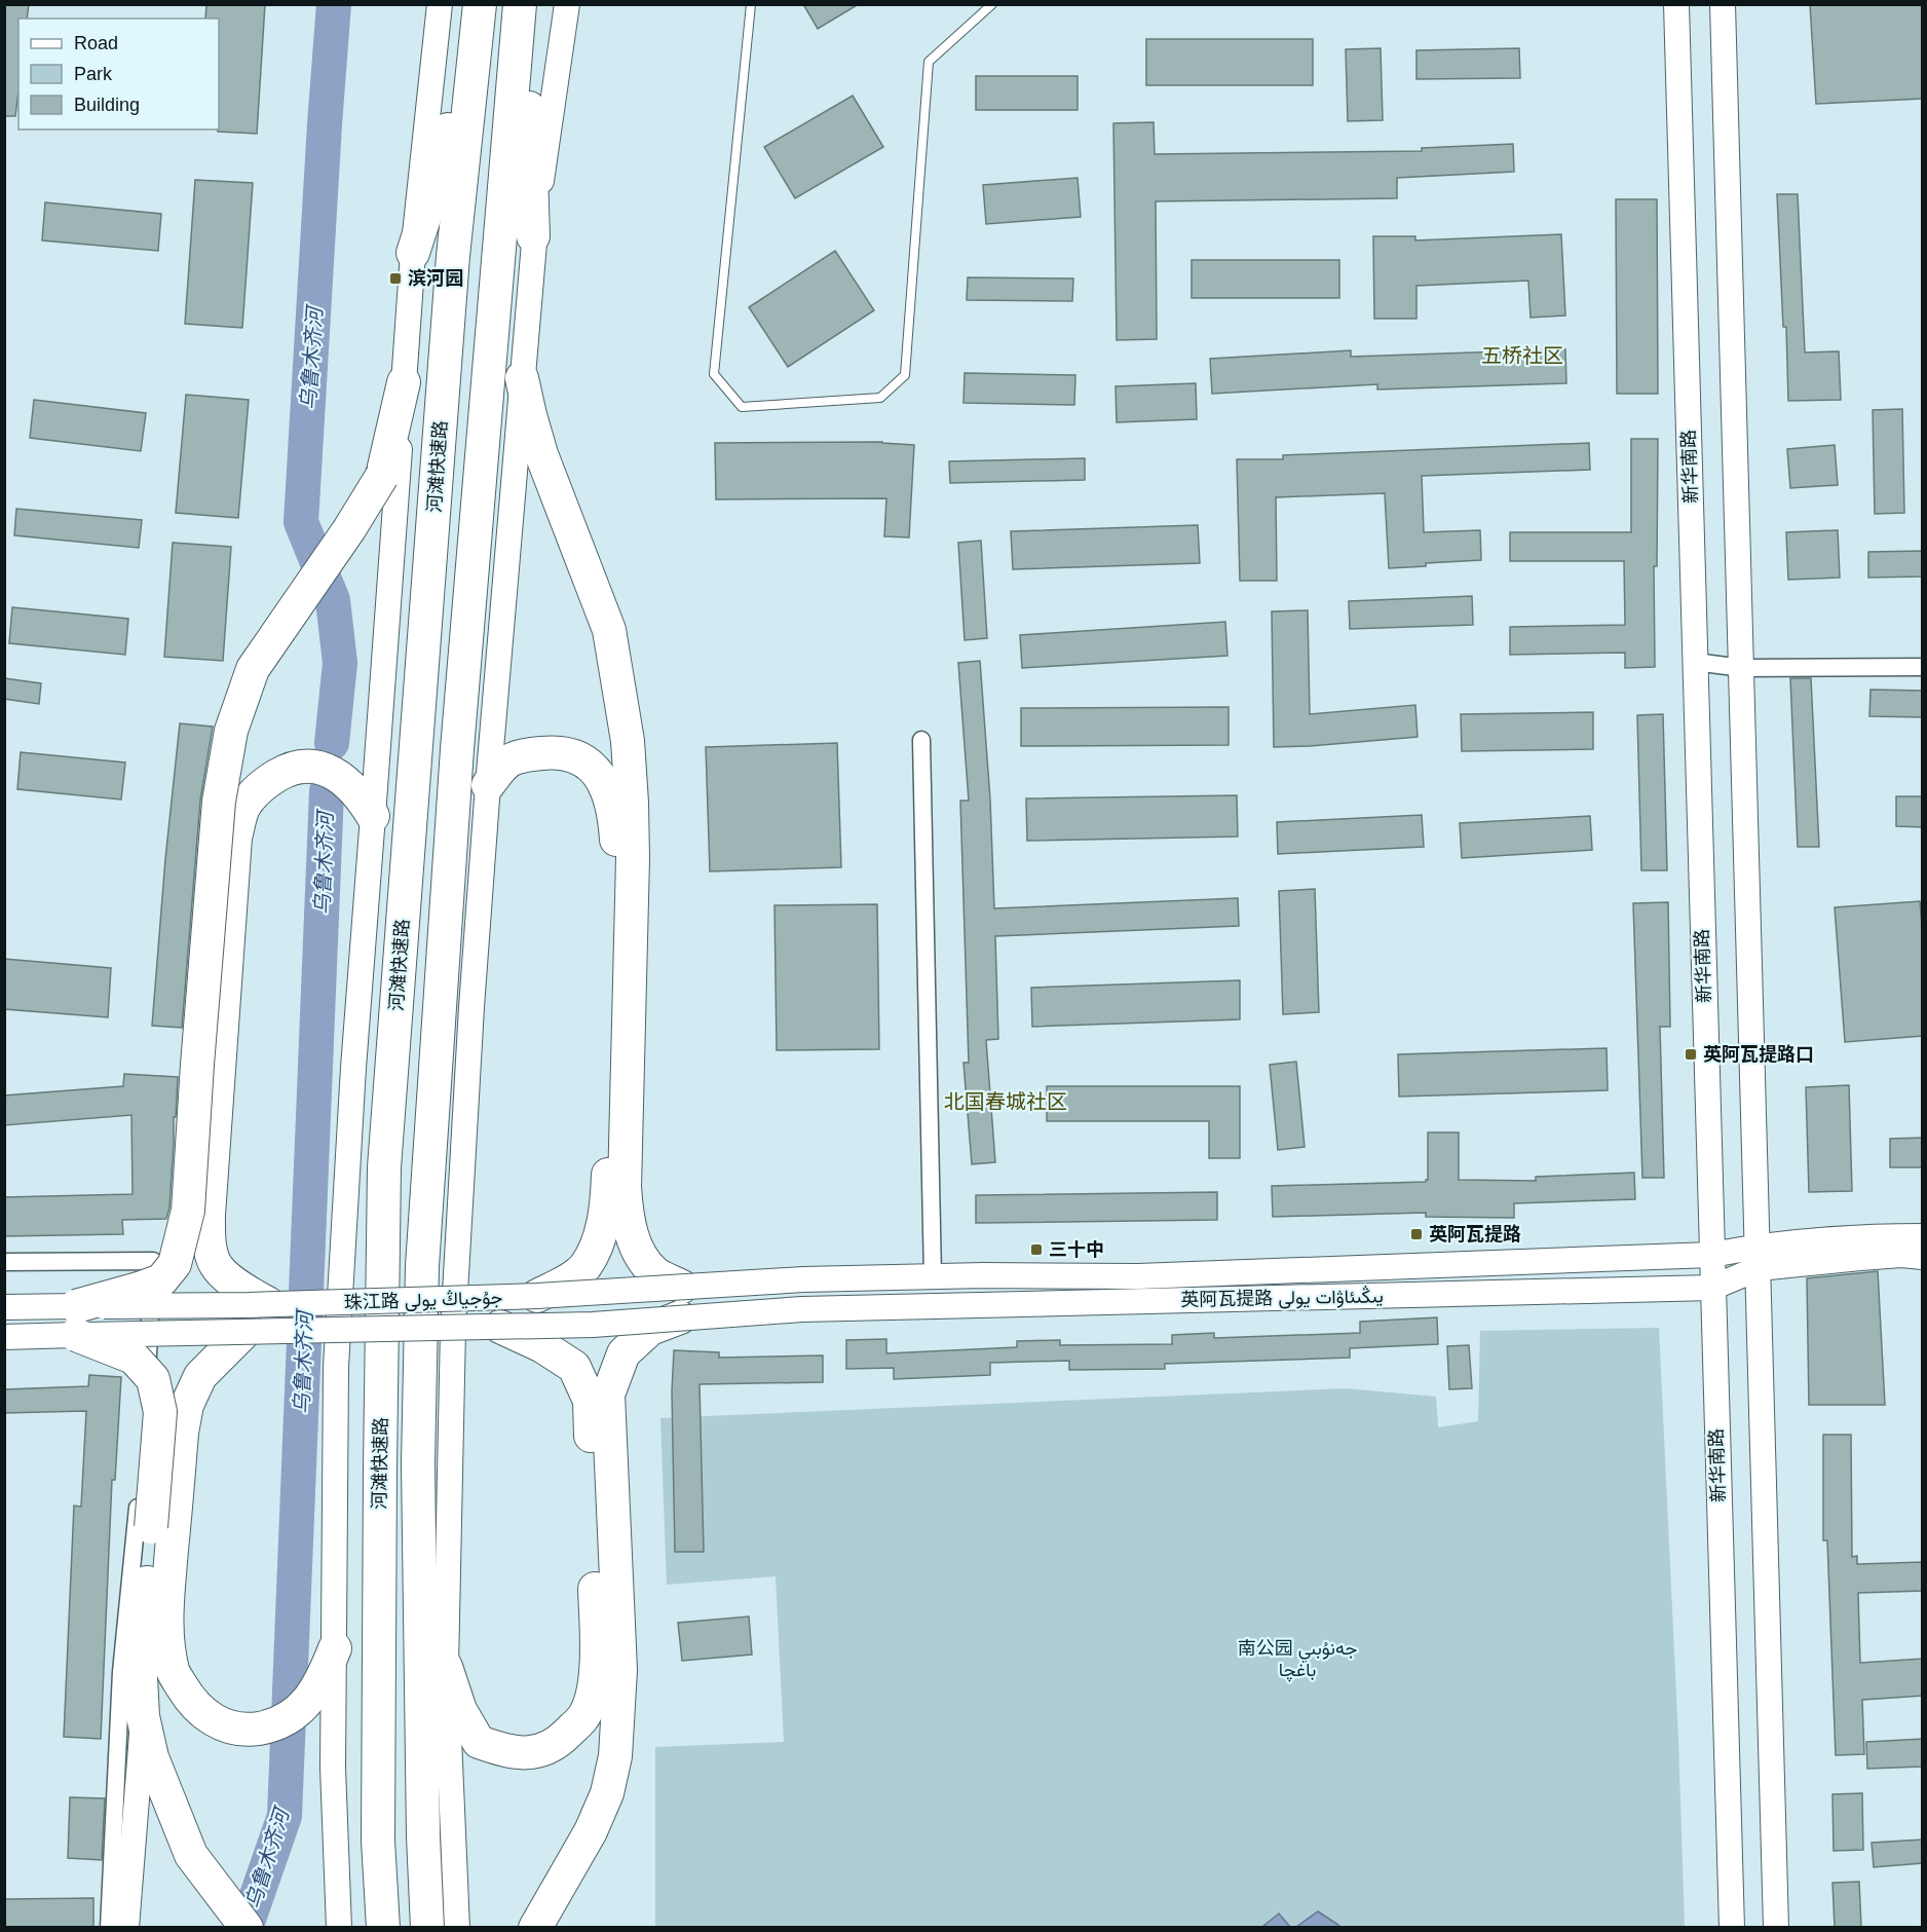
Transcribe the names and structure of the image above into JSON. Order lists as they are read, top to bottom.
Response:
{
  "streets": {
    "highway": ["河滩快速路"],
    "street": ["新华南路", "英阿瓦提路 يىڭىئاۋات يولى", "珠江路 جۇجياڭ يولى"]
  },
  "crossings": [
    ["新华南路", "英阿瓦提路 يىڭىئاۋات يولى"],
    ["英阿瓦提路 يىڭىئاۋات يولى", "珠江路 جۇجياڭ يولى"]
  ],
  "districts": ["五桥社区", "北国春城社区"],
  "water": ["乌鲁木齐河"],
  "parks": ["南公园 جەنۇبىي باغچا"],
  "places": {
    "transit": [
      "滨河园",
      "英阿瓦提路口",
      "英阿瓦提路",
      "三十中"
    ]
  },
  "legend": ["Road", "Park", "Building"]
}
